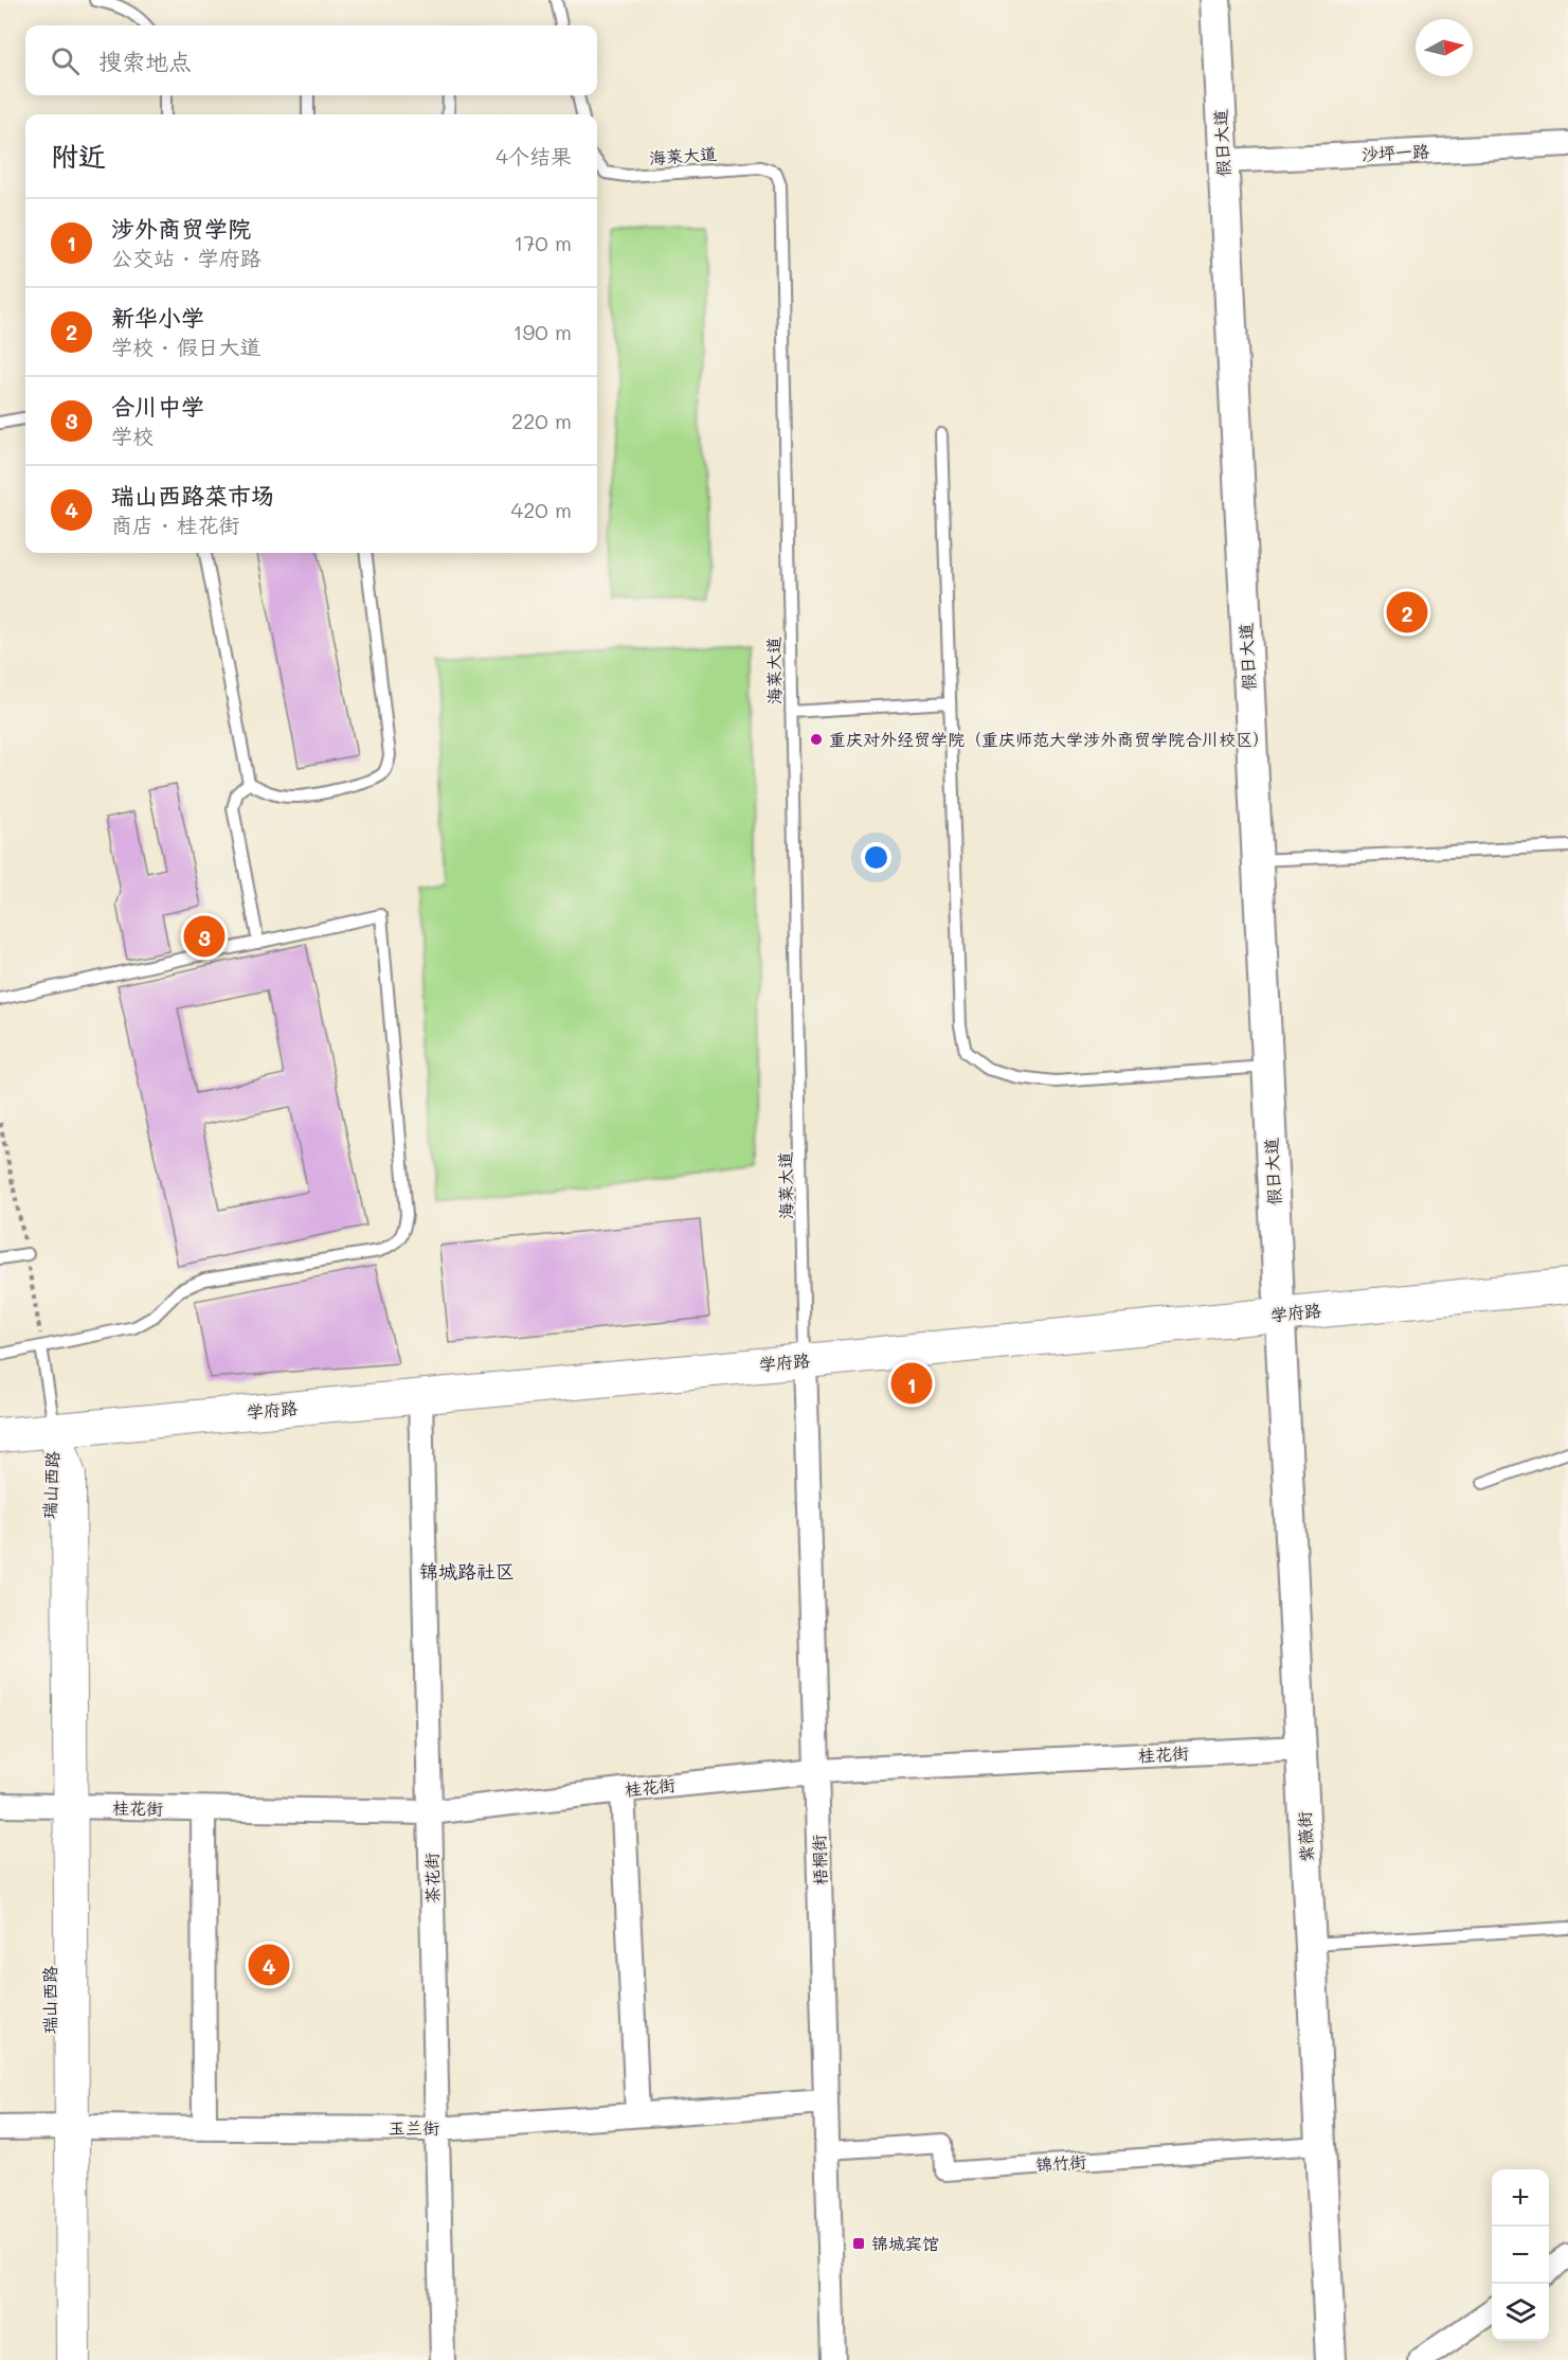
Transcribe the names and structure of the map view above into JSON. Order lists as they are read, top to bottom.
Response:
{
  "streets": {
    "main road": ["学府路", "瑞山西路"],
    "street": [
      "假日大道",
      "沙坪一路",
      "桂花街",
      "紫薇街",
      "梧桐街",
      "茶花街",
      "玉兰街",
      "锦竹街"
    ],
    "lane": ["海莱大道"]
  },
  "crossings": [
    ["假日大道", "沙坪一路"],
    ["假日大道", "学府路"],
    ["假日大道", "紫薇街"],
    ["海莱大道", "学府路"],
    ["海莱大道", "梧桐街"],
    ["学府路", "瑞山西路"],
    ["学府路", "紫薇街"],
    ["学府路", "梧桐街"],
    ["学府路", "茶花街"],
    ["瑞山西路", "桂花街"],
    ["瑞山西路", "玉兰街"],
    ["桂花街", "紫薇街"],
    ["桂花街", "梧桐街"],
    ["桂花街", "茶花街"],
    ["紫薇街", "锦竹街"],
    ["梧桐街", "玉兰街"],
    ["梧桐街", "锦竹街"],
    ["茶花街", "玉兰街"]
  ],
  "districts": ["锦城路社区"],
  "places": {
    "other": ["重庆对外经贸学院（重庆师范大学涉外商贸学院合川校区）"],
    "transit": ["锦城宾馆"]
  },
  "north": "right",
  "page": {
    "search": "搜索地点",
    "heading": ["附近", "4个结果"],
    "list": [
      {
        "mark": "1",
        "name": "涉外商贸学院",
        "note": "公交站 · 学府路",
        "value": "170 m"
      },
      {
        "mark": "2",
        "name": "新华小学",
        "note": "学校 · 假日大道",
        "value": "190 m"
      },
      {
        "mark": "3",
        "name": "合川中学",
        "note": "学校",
        "value": "220 m"
      },
      {
        "mark": "4",
        "name": "瑞山西路菜市场",
        "note": "商店 · 桂花街",
        "value": "420 m"
      }
    ],
    "pins": [
      "2",
      "3",
      "1",
      "4"
    ],
    "map_buttons": ["+", "−"]
  }
}
